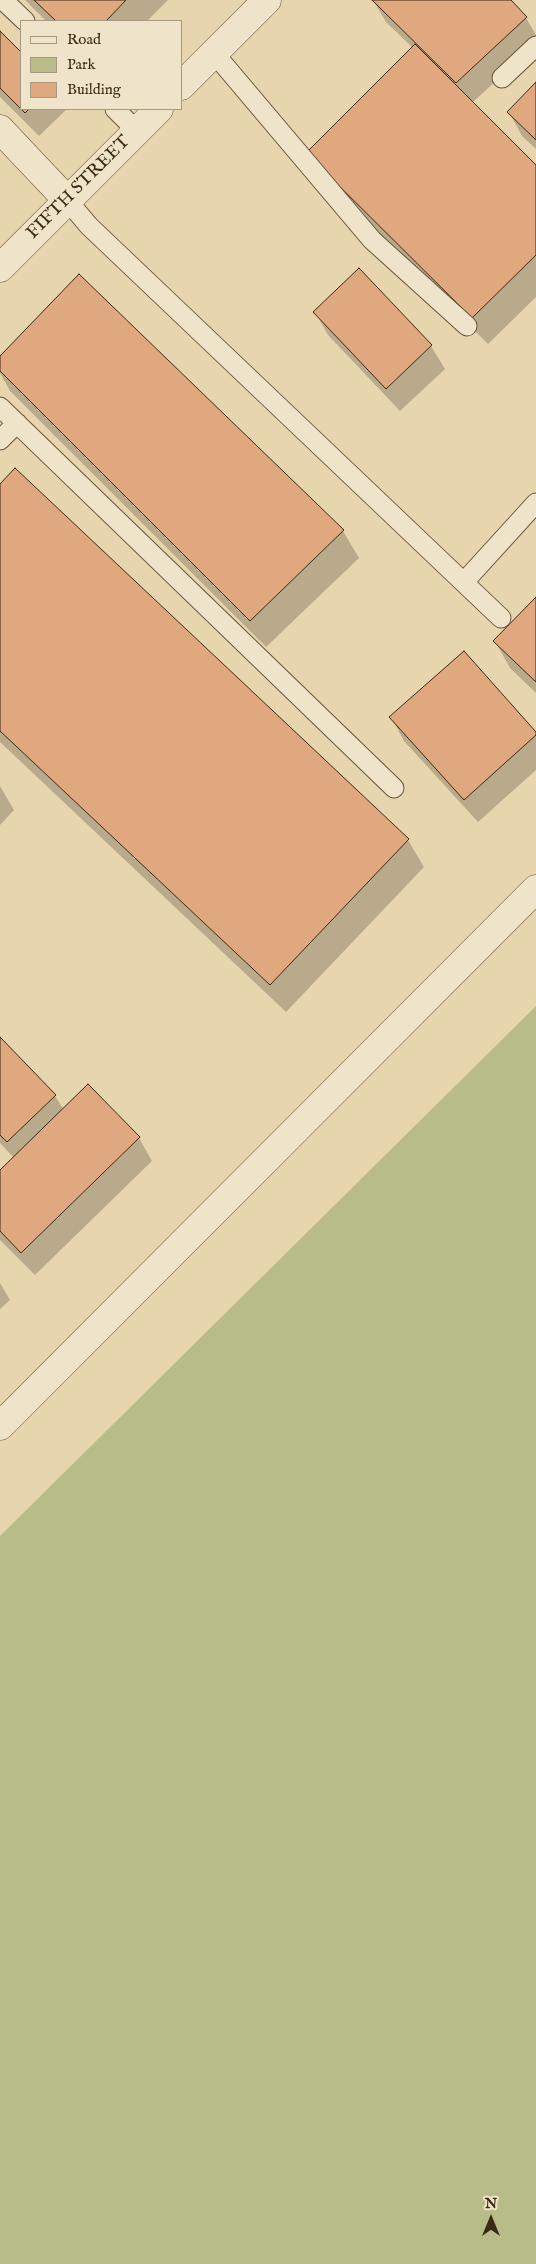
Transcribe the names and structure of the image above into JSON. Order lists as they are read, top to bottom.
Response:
{
  "streets": {
    "street": ["FIFTH STREET"]
  },
  "legend": ["Road", "Park", "Building"],
  "north": "top"
}
